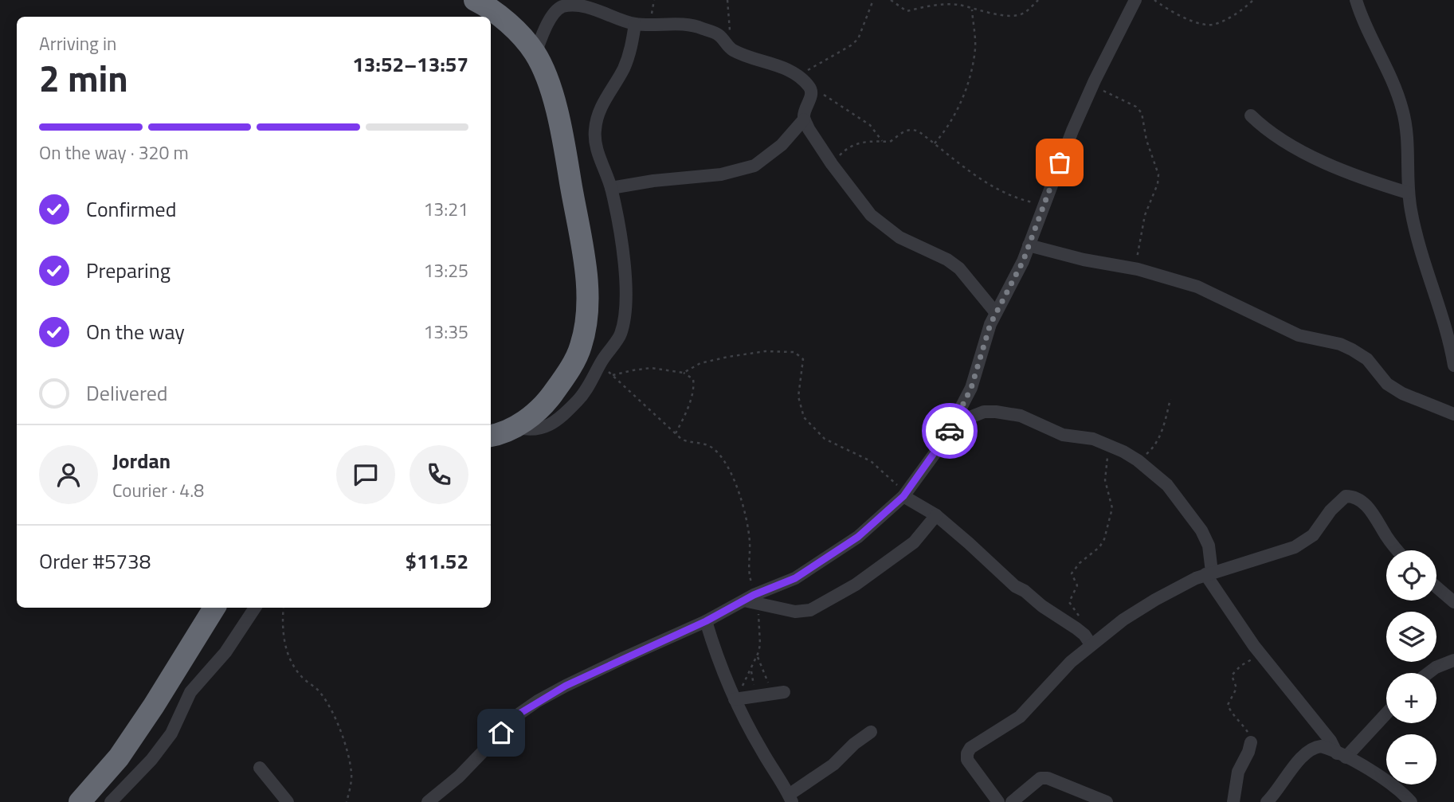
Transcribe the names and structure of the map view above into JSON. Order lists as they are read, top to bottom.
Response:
{
  "page": {
    "heading": ["2 min", "Arriving in", "13:52–13:57"],
    "panel": [
      "Jordan",
      "Courier · 4.8",
      "Order #5738",
      "$11.52"
    ],
    "bar": "On the way · 320 m",
    "list": [
      ["Confirmed", "13:21"],
      ["Preparing", "13:25"],
      ["On the way", "13:35"],
      "Delivered"
    ],
    "map_buttons": ["+", "−"]
  }
}
